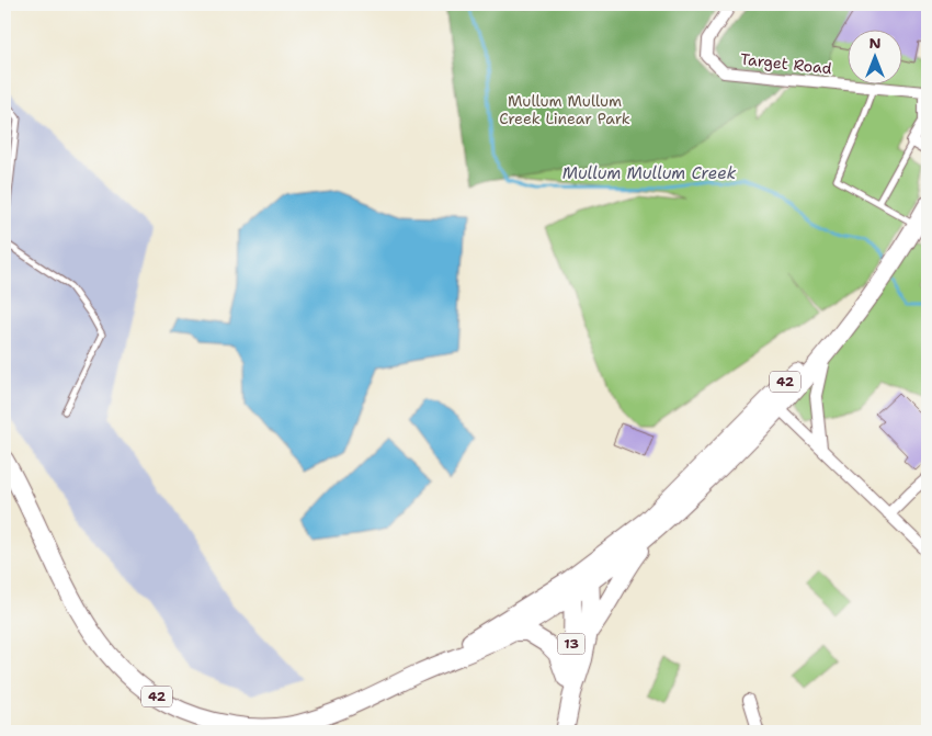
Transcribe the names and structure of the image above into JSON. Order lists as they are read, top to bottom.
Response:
{
  "streets": {
    "main road": ["42", "13"],
    "street": ["Target Road"]
  },
  "crossings": [
    ["42", "13"]
  ],
  "water": ["Mullum Mullum Creek"],
  "parks": ["Mullum Mullum Creek Linear Park"],
  "north": "top"
}
